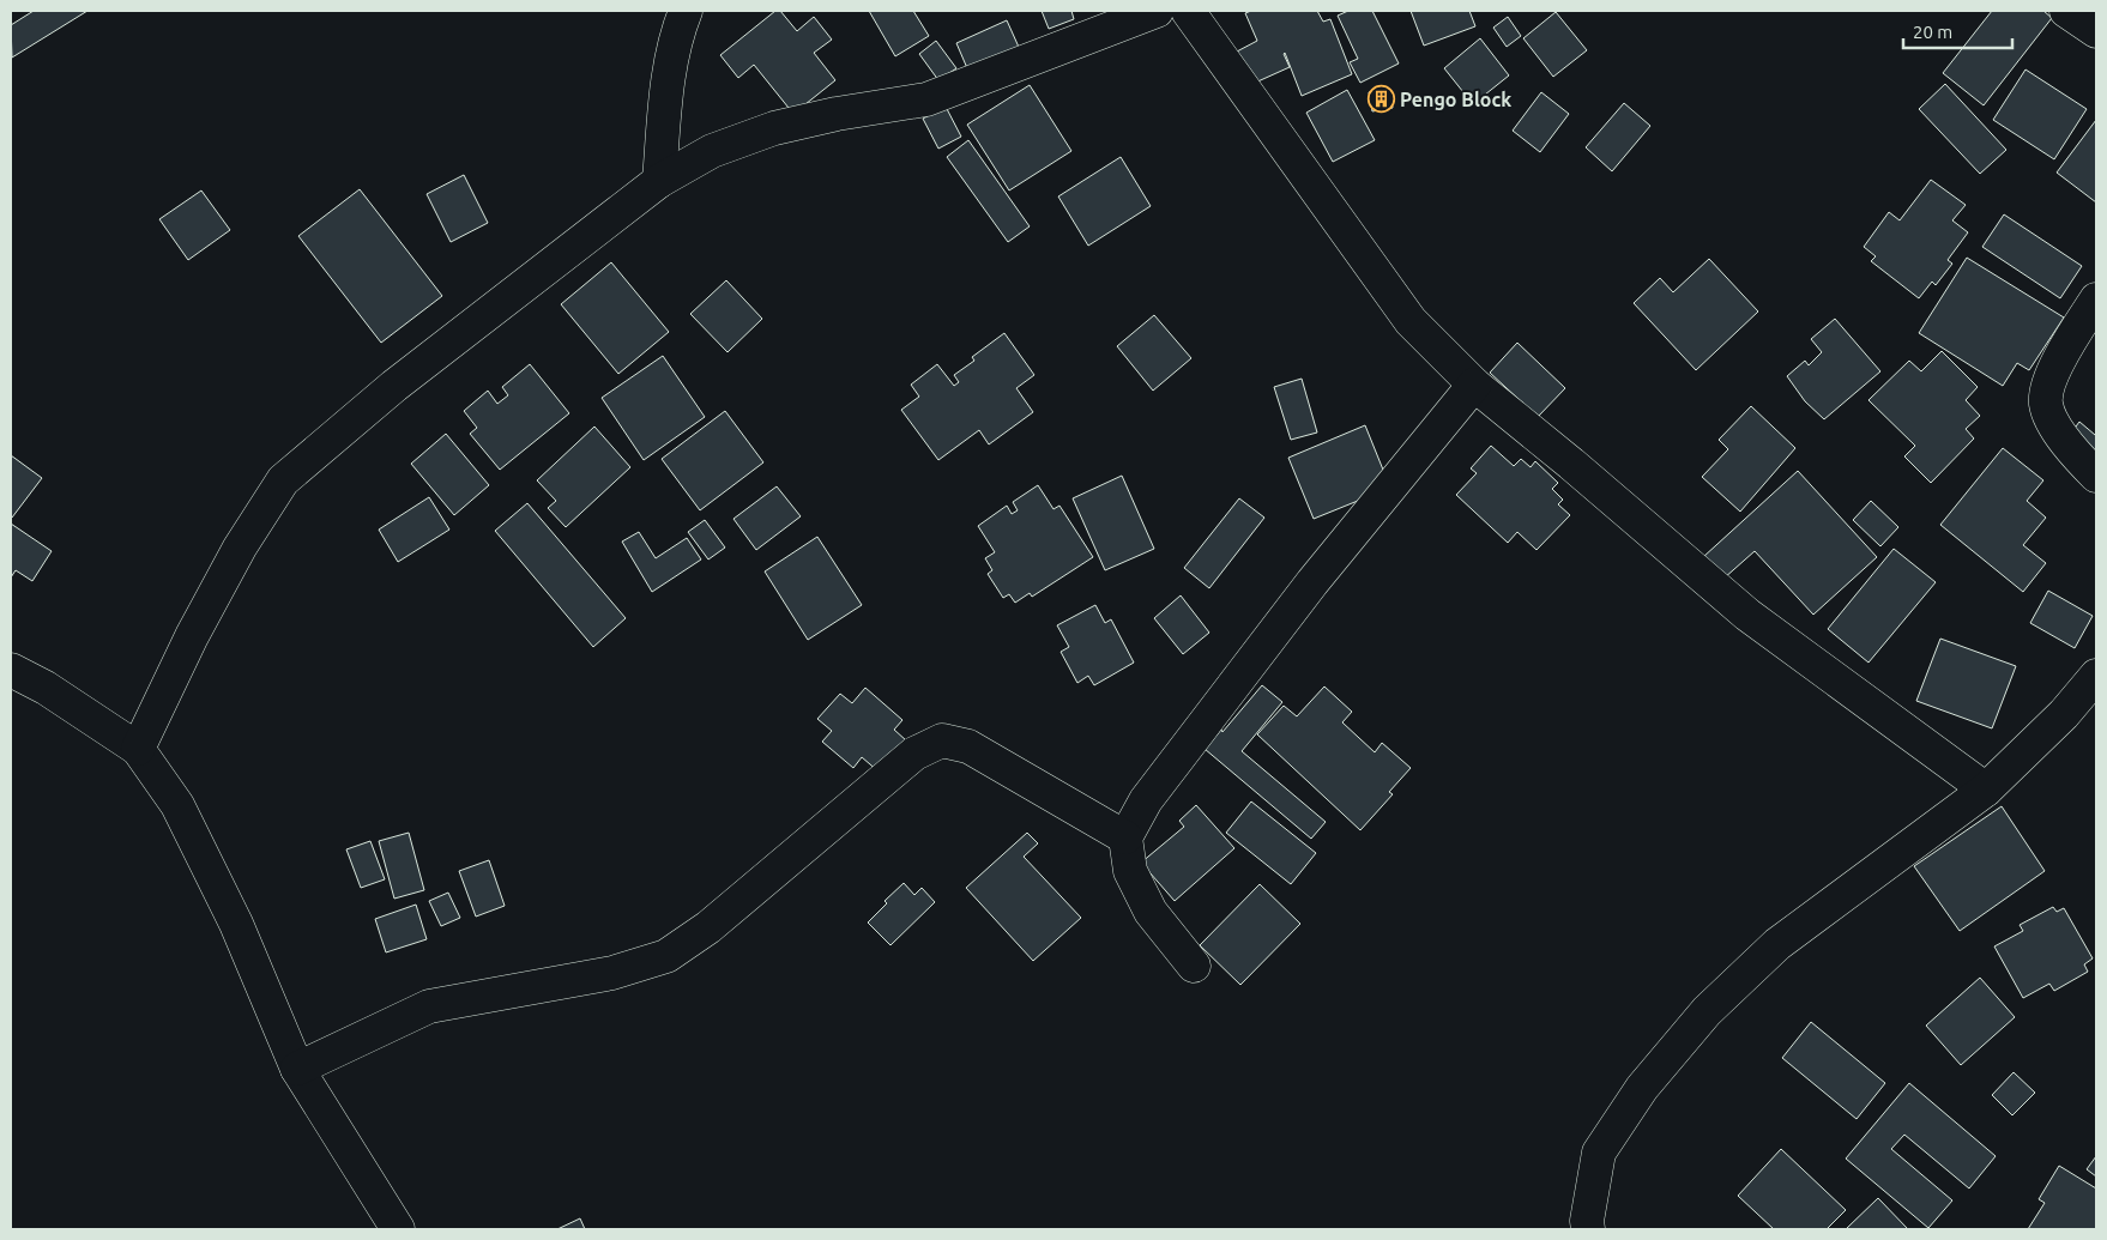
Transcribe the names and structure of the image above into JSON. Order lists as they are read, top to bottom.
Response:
{
  "places": {
    "building": ["Pengo Block"]
  },
  "scale_bar": "20 m"
}
